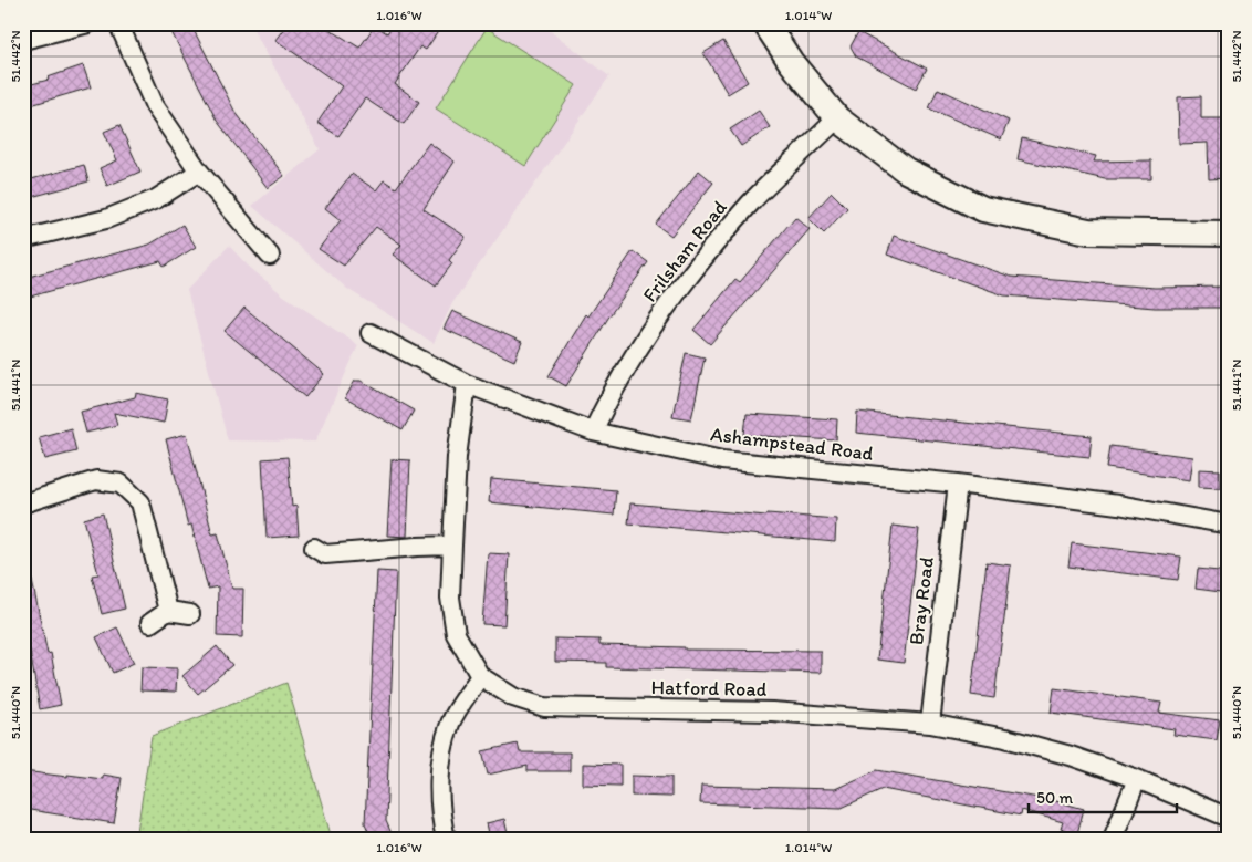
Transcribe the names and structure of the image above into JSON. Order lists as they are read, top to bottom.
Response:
{
  "streets": {
    "street": [
      "Frilsham Road",
      "Ashampstead Road",
      "Bray Road",
      "Hatford Road"
    ]
  },
  "crossings": [
    ["Frilsham Road", "Ashampstead Road"],
    ["Ashampstead Road", "Bray Road"],
    ["Ashampstead Road", "Hatford Road"],
    ["Bray Road", "Hatford Road"]
  ],
  "scale_bar": "50 m",
  "coordinates": [
    "1.016°W",
    "1.014°W",
    "51.442°N",
    "51.441°N",
    "51.440°N"
  ]
}
